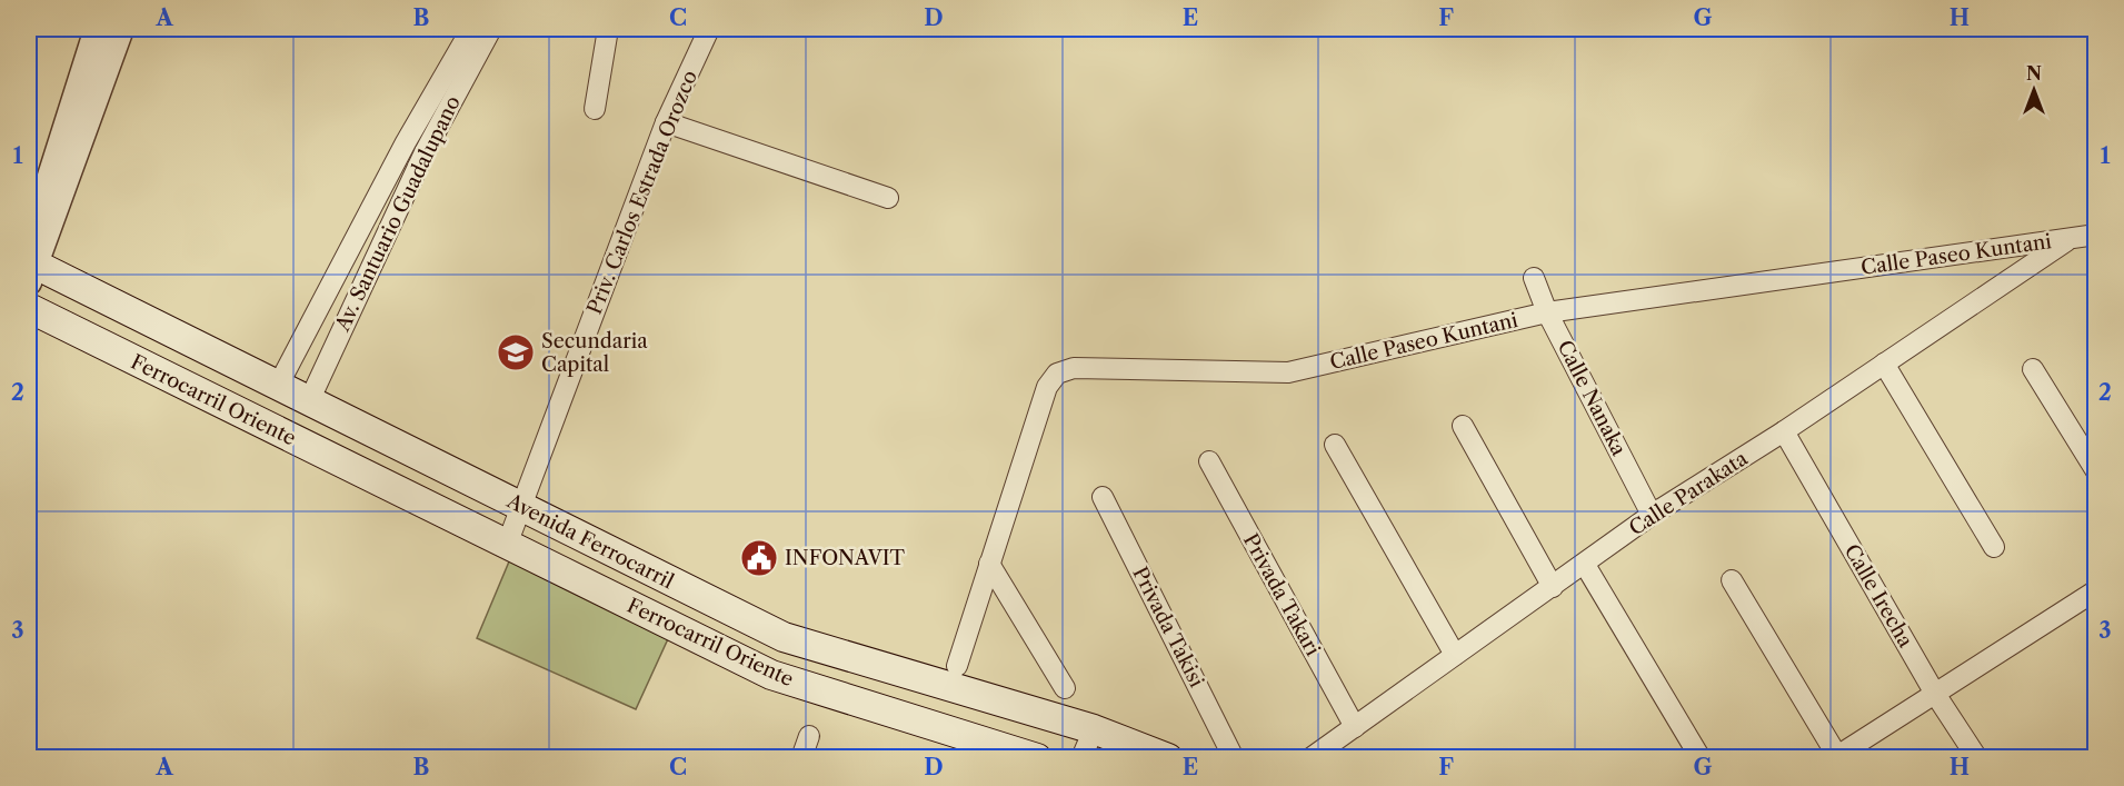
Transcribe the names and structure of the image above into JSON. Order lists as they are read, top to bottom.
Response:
{
  "streets": {
    "main road": ["Ferrocarril Oriente", "Avenida Ferrocarril"],
    "street": [
      "Priv. Carlos Estrada Orozco",
      "Av. Santuario Guadalupano",
      "Calle Paseo Kuntani",
      "Calle Nanaka",
      "Calle Parakata",
      "Privada Takari",
      "Calle Irecha",
      "Privada Takisi"
    ]
  },
  "crossings": [
    ["Priv. Carlos Estrada Orozco", "Avenida Ferrocarril"],
    ["Av. Santuario Guadalupano", "Avenida Ferrocarril"],
    ["Calle Paseo Kuntani", "Calle Nanaka"],
    ["Calle Paseo Kuntani", "Calle Parakata"],
    ["Calle Nanaka", "Calle Parakata"],
    ["Calle Parakata", "Privada Takari"],
    ["Calle Parakata", "Calle Irecha"]
  ],
  "places": {
    "school or university": ["Secundaria Capital"],
    "public building": ["INFONAVIT"]
  },
  "north": "top",
  "grid": {
    "columns": [
      "A",
      "B",
      "C",
      "D",
      "E",
      "F",
      "G",
      "H"
    ],
    "rows": ["1", "2", "3"]
  }
}
